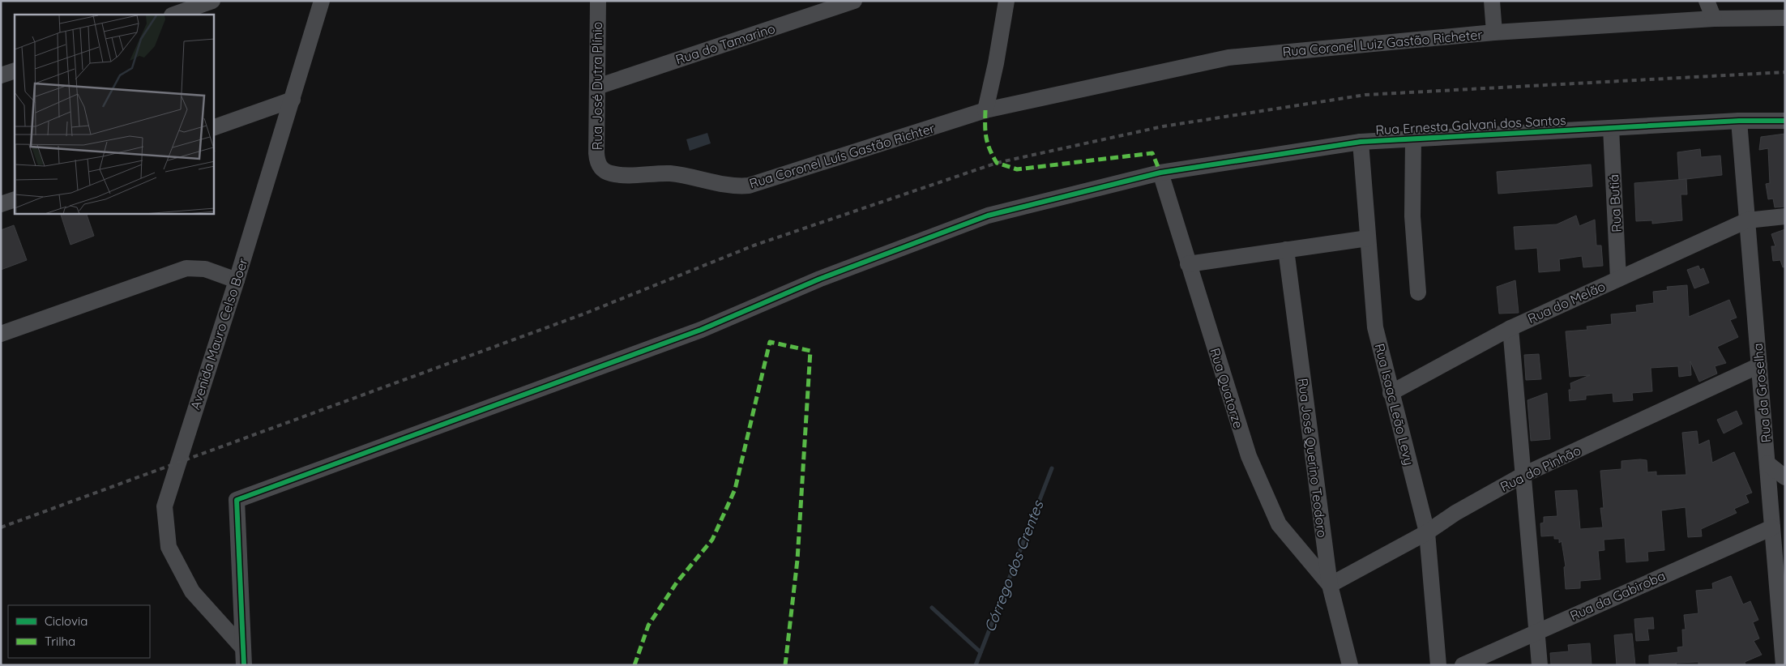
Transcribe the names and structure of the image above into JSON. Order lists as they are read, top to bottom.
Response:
{
  "streets": {
    "street": [
      "Rua Coronel Luiz Gastão Richeter",
      "Rua do Tamarino",
      "Rua José Dutra Plínio",
      "Rua Ernesta Galvani dos Santos",
      "Rua Coronel Luís Gastão Richter",
      "Rua Butiá",
      "Rua do Melão",
      "Avenida Mauro Celso Boer",
      "Rua Quatorze",
      "Rua da Groselha",
      "Rua Isaac Leão Levy",
      "Rua José Querino Teodoro",
      "Rua do Pinhão",
      "Rua da Gabiroba"
    ]
  },
  "crossings": [
    ["Rua Coronel Luiz Gastão Richeter", "Rua Coronel Luís Gastão Richter"],
    ["Rua do Tamarino", "Rua José Dutra Plínio"],
    ["Rua José Dutra Plínio", "Rua Coronel Luís Gastão Richter"],
    ["Rua Ernesta Galvani dos Santos", "Rua Butiá"],
    ["Rua Ernesta Galvani dos Santos", "Avenida Mauro Celso Boer"],
    ["Rua Ernesta Galvani dos Santos", "Rua Quatorze"],
    ["Rua Ernesta Galvani dos Santos", "Rua da Groselha"],
    ["Rua Ernesta Galvani dos Santos", "Rua Isaac Leão Levy"],
    ["Rua Butiá", "Rua do Melão"],
    ["Rua do Melão", "Rua da Groselha"],
    ["Rua do Melão", "Rua Isaac Leão Levy"],
    ["Rua Quatorze", "Rua José Querino Teodoro"],
    ["Rua Quatorze", "Rua do Pinhão"],
    ["Rua da Groselha", "Rua do Pinhão"],
    ["Rua da Groselha", "Rua da Gabiroba"],
    ["Rua Isaac Leão Levy", "Rua do Pinhão"],
    ["Rua José Querino Teodoro", "Rua do Pinhão"]
  ],
  "water": ["Córrego dos Crentes"],
  "legend": ["Ciclovia", "Trilha"]
}
